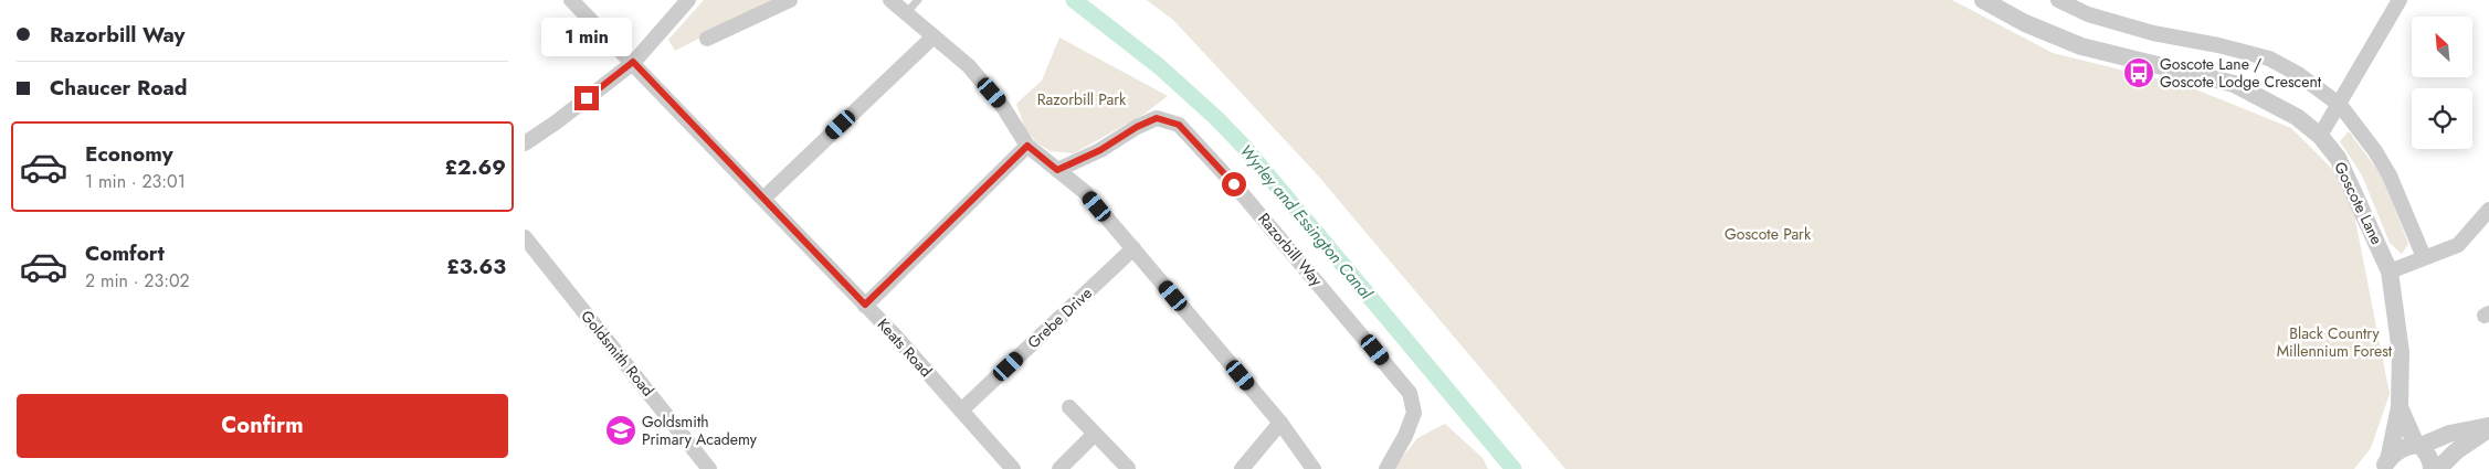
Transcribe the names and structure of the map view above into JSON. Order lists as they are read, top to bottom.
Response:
{
  "streets": {
    "street": [
      "Goscote Lane",
      "Razorbill Way",
      "Grebe Drive",
      "Keats Road",
      "Goldsmith Road"
    ]
  },
  "crossings": [
    ["Grebe Drive", "Keats Road"]
  ],
  "water": ["Wyrley and Essington Canal"],
  "parks": ["Razorbill Park", "Goscote Park", "Black Country Millennium Forest"],
  "places": {
    "bus stop": ["Goscote Lane / Goscote Lodge Crescent"],
    "school or university": ["Goldsmith Primary Academy"]
  },
  "north": "top left",
  "page": {
    "banner": ["Razorbill Way", "Chaucer Road"],
    "bubble": "1 min",
    "list": [
      {
        "name": "Economy",
        "note": "1 min · 23:01",
        "value": "£2.69"
      },
      {
        "name": "Comfort",
        "note": "2 min · 23:02",
        "value": "£3.63"
      }
    ],
    "buttons": "Confirm"
  }
}
